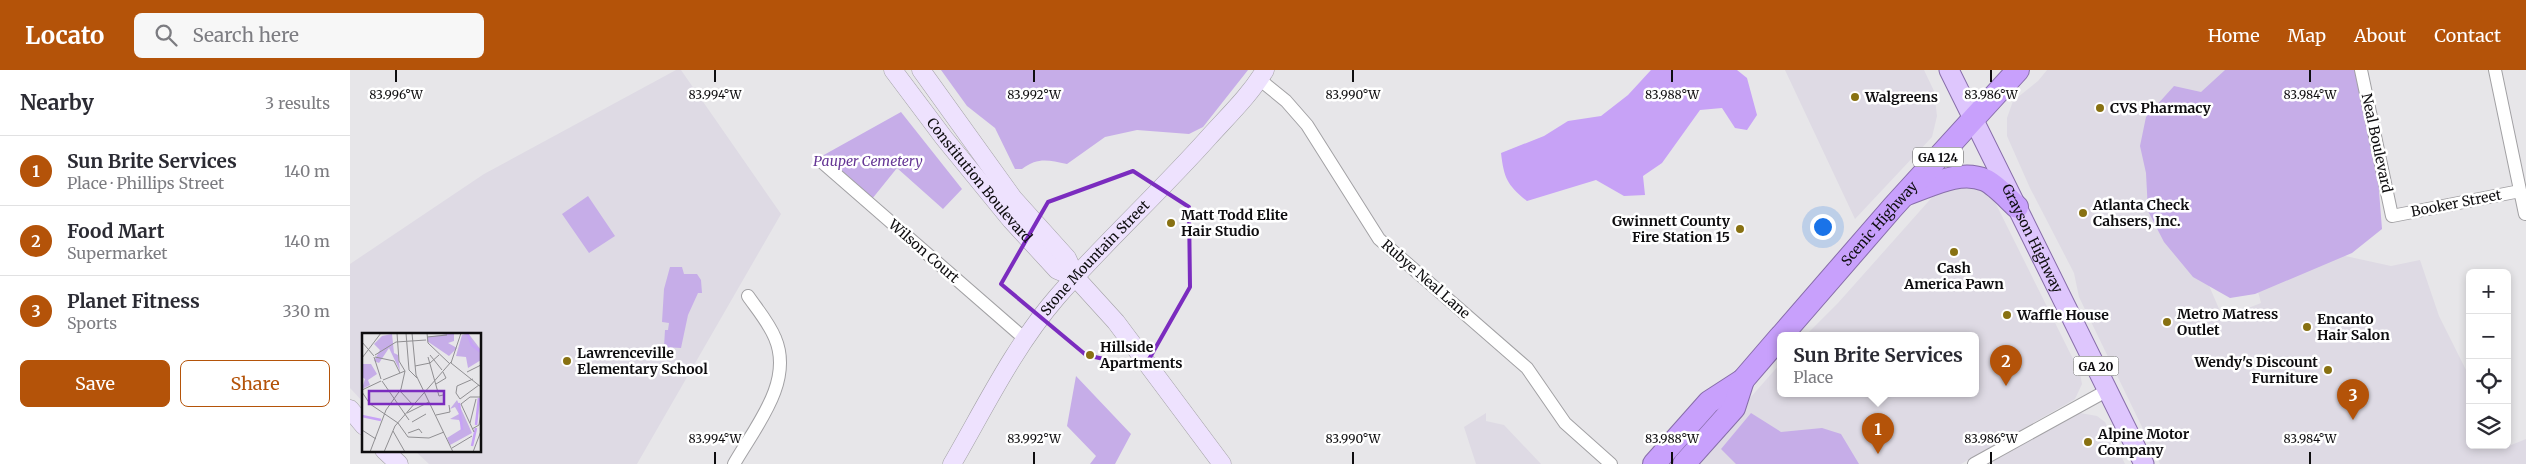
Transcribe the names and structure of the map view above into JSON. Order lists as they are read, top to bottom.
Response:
{
  "streets": {
    "highway": ["GA 124", "Scenic Highway"],
    "main road": ["Grayson Highway", "GA 20"],
    "street": [
      "Neal Boulevard",
      "Constitution Boulevard",
      "Booker Street",
      "Wilson Court",
      "Stone Mountain Street",
      "Rubye Neal Lane"
    ]
  },
  "crossings": [
    ["Neal Boulevard", "Booker Street"],
    ["Constitution Boulevard", "Stone Mountain Street"],
    ["Scenic Highway", "Grayson Highway"],
    ["Wilson Court", "Stone Mountain Street"],
    ["Stone Mountain Street", "Rubye Neal Lane"]
  ],
  "parks": ["Pauper Cemetery"],
  "places": [
    "Walgreens",
    "CVS Pharmacy",
    "Atlanta Check Cahsers, Inc.",
    "Matt Todd Elite Hair Studio",
    "Gwinnett County Fire Station 15",
    "Cash America Pawn",
    "Waffle House",
    "Metro Matress Outlet",
    "Encanto Hair Salon",
    "Hillside Apartments",
    "Lawrenceville Elementary School",
    "Wendy's Discount Furniture",
    "Alpine Motor Company"
  ],
  "page": {
    "header": "Locato",
    "search": "Search here",
    "nav": [
      "Home",
      "Map",
      "About",
      "Contact"
    ],
    "heading": ["Nearby", "3 results"],
    "list": [
      {
        "mark": "1",
        "name": "Sun Brite Services",
        "note": "Place · Phillips Street",
        "value": "140 m"
      },
      {
        "mark": "2",
        "name": "Food Mart",
        "note": "Supermarket",
        "value": "140 m"
      },
      {
        "mark": "3",
        "name": "Planet Fitness",
        "note": "Sports",
        "value": "330 m"
      }
    ],
    "map_buttons": ["+", "−"],
    "popup": ["Sun Brite Services", "Place"],
    "buttons": ["Save", "Share"],
    "pins": ["2", "3", "1"]
  },
  "coordinates": [
    "83.996°W",
    "83.994°W",
    "83.992°W",
    "83.990°W",
    "83.988°W",
    "83.986°W",
    "83.984°W"
  ]
}
